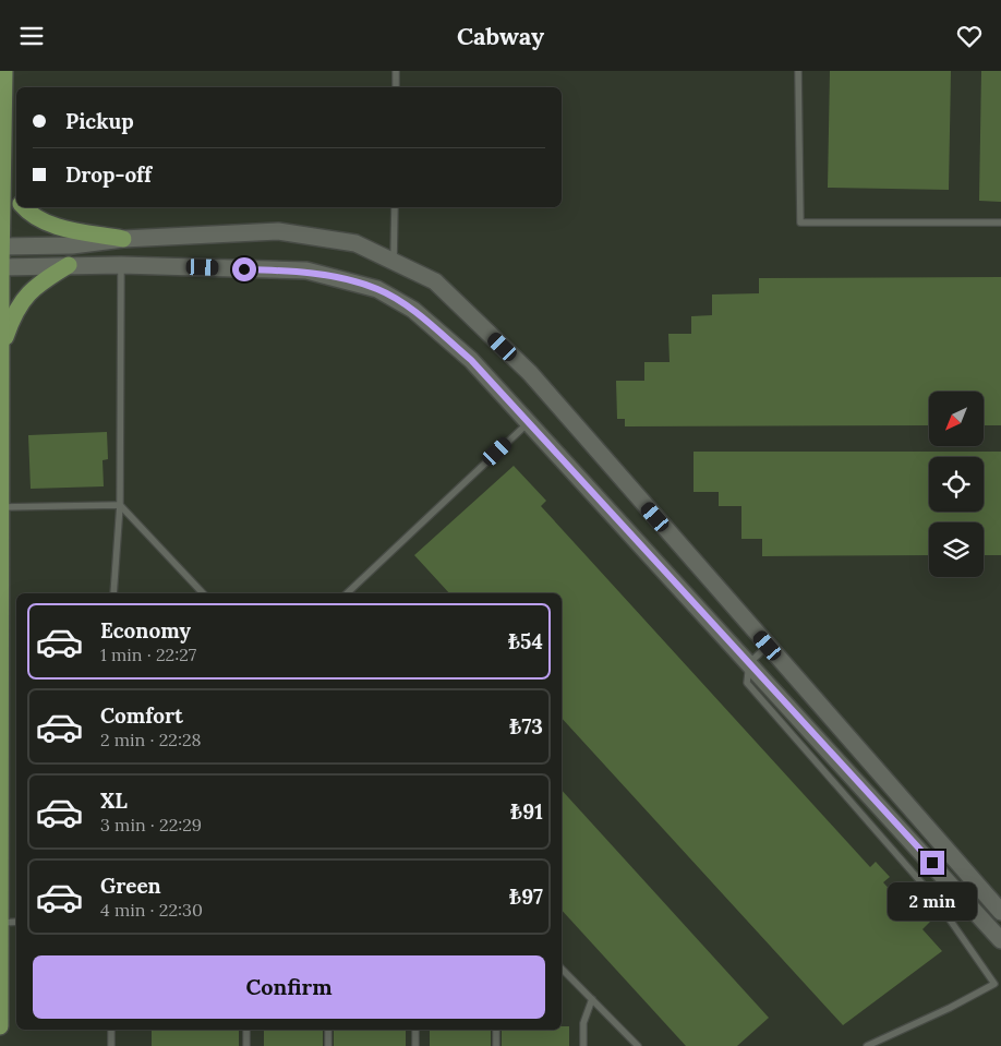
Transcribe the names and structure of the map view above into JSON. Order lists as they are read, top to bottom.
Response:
{
  "north": "bottom left",
  "page": {
    "header": "Cabway",
    "banner": ["Pickup", "Drop-off"],
    "list": [
      {
        "name": "Economy",
        "note": "1 min · 22:27",
        "value": "₺54"
      },
      {
        "name": "Comfort",
        "note": "2 min · 22:28",
        "value": "₺73"
      },
      {
        "name": "XL",
        "note": "3 min · 22:29",
        "value": "₺91"
      },
      {
        "name": "Green",
        "note": "4 min · 22:30",
        "value": "₺97"
      }
    ],
    "bubble": "2 min",
    "buttons": "Confirm"
  }
}
